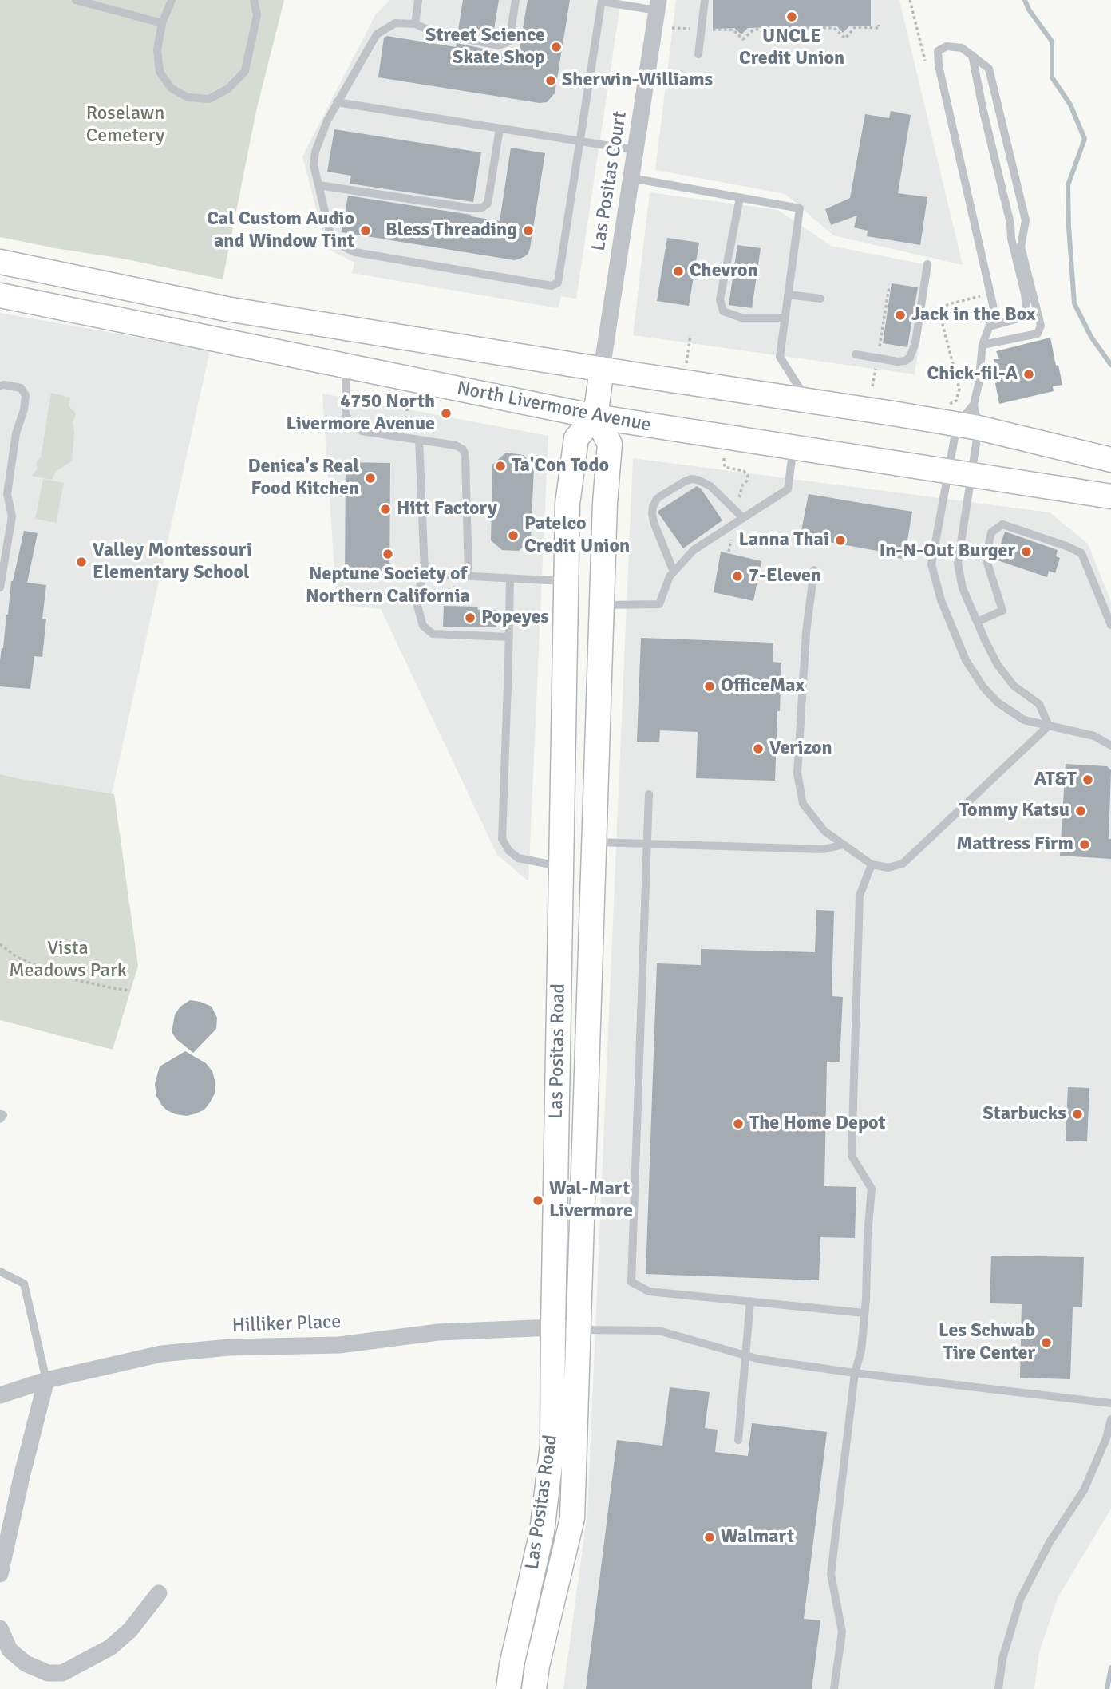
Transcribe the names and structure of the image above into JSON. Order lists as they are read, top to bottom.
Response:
{
  "streets": {
    "main road": ["North Livermore Avenue", "Las Positas Road"],
    "street": ["Las Positas Court", "Hilliker Place"]
  },
  "crossings": [
    ["North Livermore Avenue", "Las Positas Road"],
    ["Las Positas Road", "Hilliker Place"]
  ],
  "parks": ["Roselawn Cemetery", "Vista Meadows Park"],
  "places": [
    "UNCLE Credit Union",
    "Street Science Skate Shop",
    "Sherwin-Williams",
    "Cal Custom Audio and Window Tint",
    "Bless Threading",
    "Chevron",
    "Jack in the Box",
    "Chick-fil-A",
    "4750 North Livermore Avenue",
    "Ta'Con Todo",
    "Denica's Real Food Kitchen",
    "Hitt Factory",
    "Patelco Credit Union",
    "Lanna Thai",
    "In-N-Out Burger",
    "Neptune Society of Northern California",
    "Valley Montessouri Elementary School",
    "7-Eleven",
    "Popeyes",
    "OfficeMax",
    "Verizon",
    "AT&T",
    "Tommy Katsu",
    "Mattress Firm",
    "Starbucks",
    "The Home Depot",
    "Wal-Mart Livermore",
    "Les Schwab Tire Center",
    "Walmart"
  ]
}
